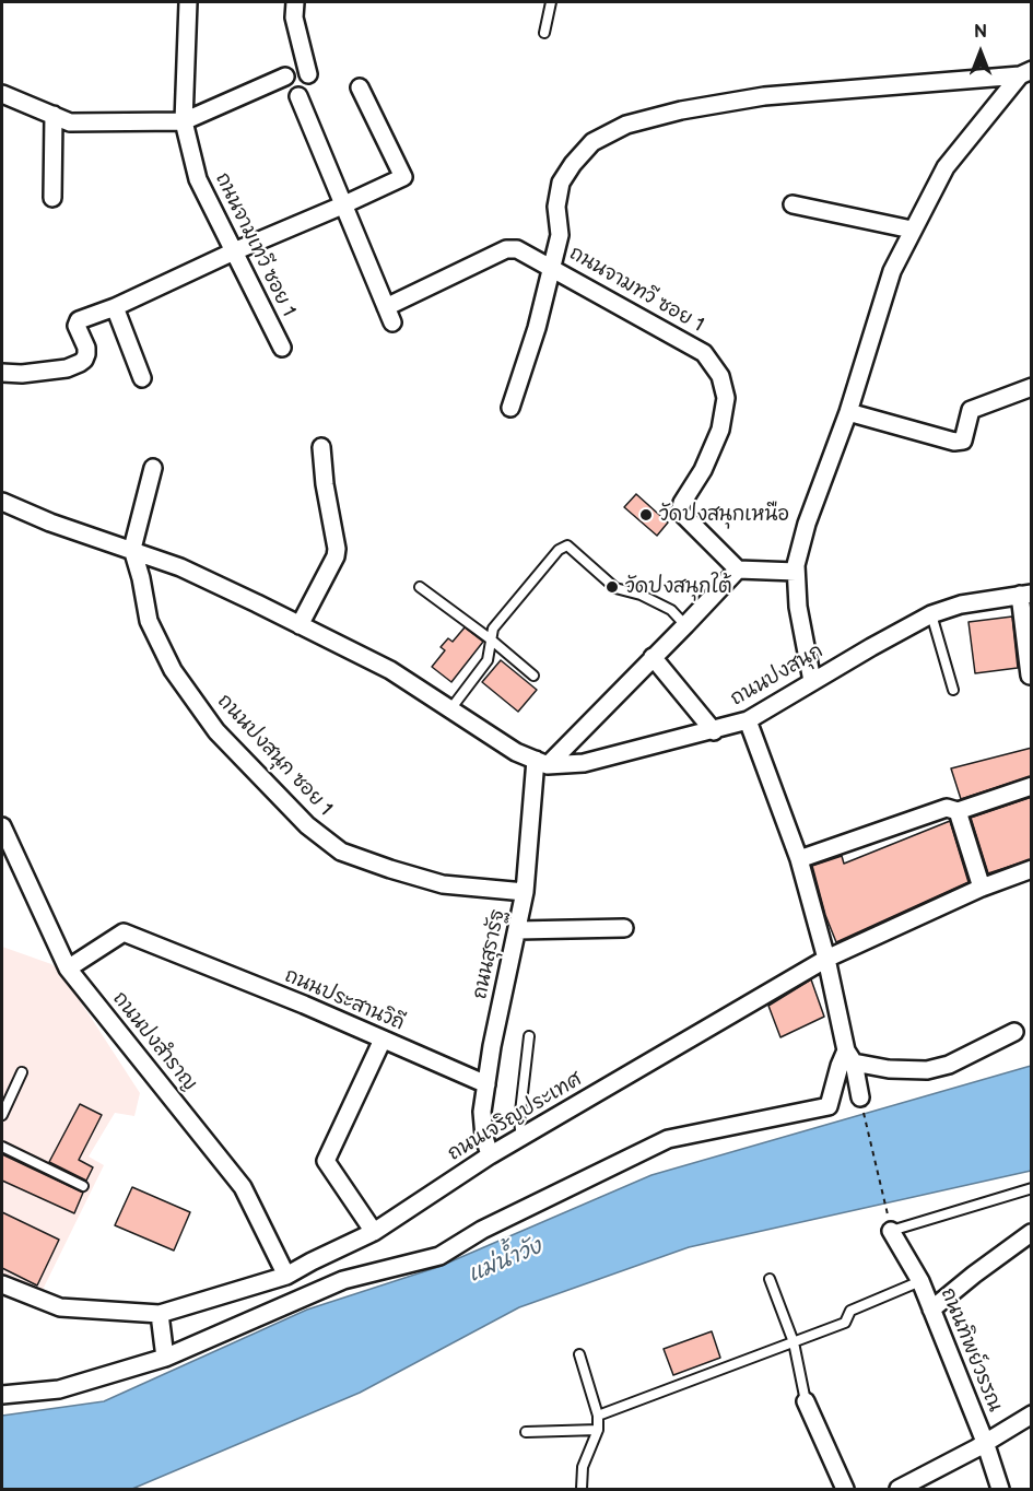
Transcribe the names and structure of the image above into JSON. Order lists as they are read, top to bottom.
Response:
{
  "streets": {
    "street": [
      "ถนนจามเทวี ซอย 1",
      "ถนนจามทวี ซอย 1",
      "ถนนปงสนุก",
      "ถนนปงสนุก ซอย 1",
      "ถนนสุรารัฐ",
      "ถนนประสานวิถี",
      "ถนนปงสำราญ",
      "ถนนเจริญประเทศ",
      "ถนนทิพย์วรรณ"
    ]
  },
  "crossings": [
    ["ถนนปงสนุก", "ถนนสุรารัฐ"],
    ["ถนนปงสนุก ซอย 1", "ถนนสุรารัฐ"],
    ["ถนนสุรารัฐ", "ถนนประสานวิถี"],
    ["ถนนสุรารัฐ", "ถนนเจริญประเทศ"],
    ["ถนนประสานวิถี", "ถนนปงสำราญ"],
    ["ถนนปงสำราญ", "ถนนเจริญประเทศ"]
  ],
  "water": ["แม่น้ำวัง"],
  "places": ["วัดปงสนุกเหนือ", "วัดปงสนุกใต้"],
  "north": "top"
}
